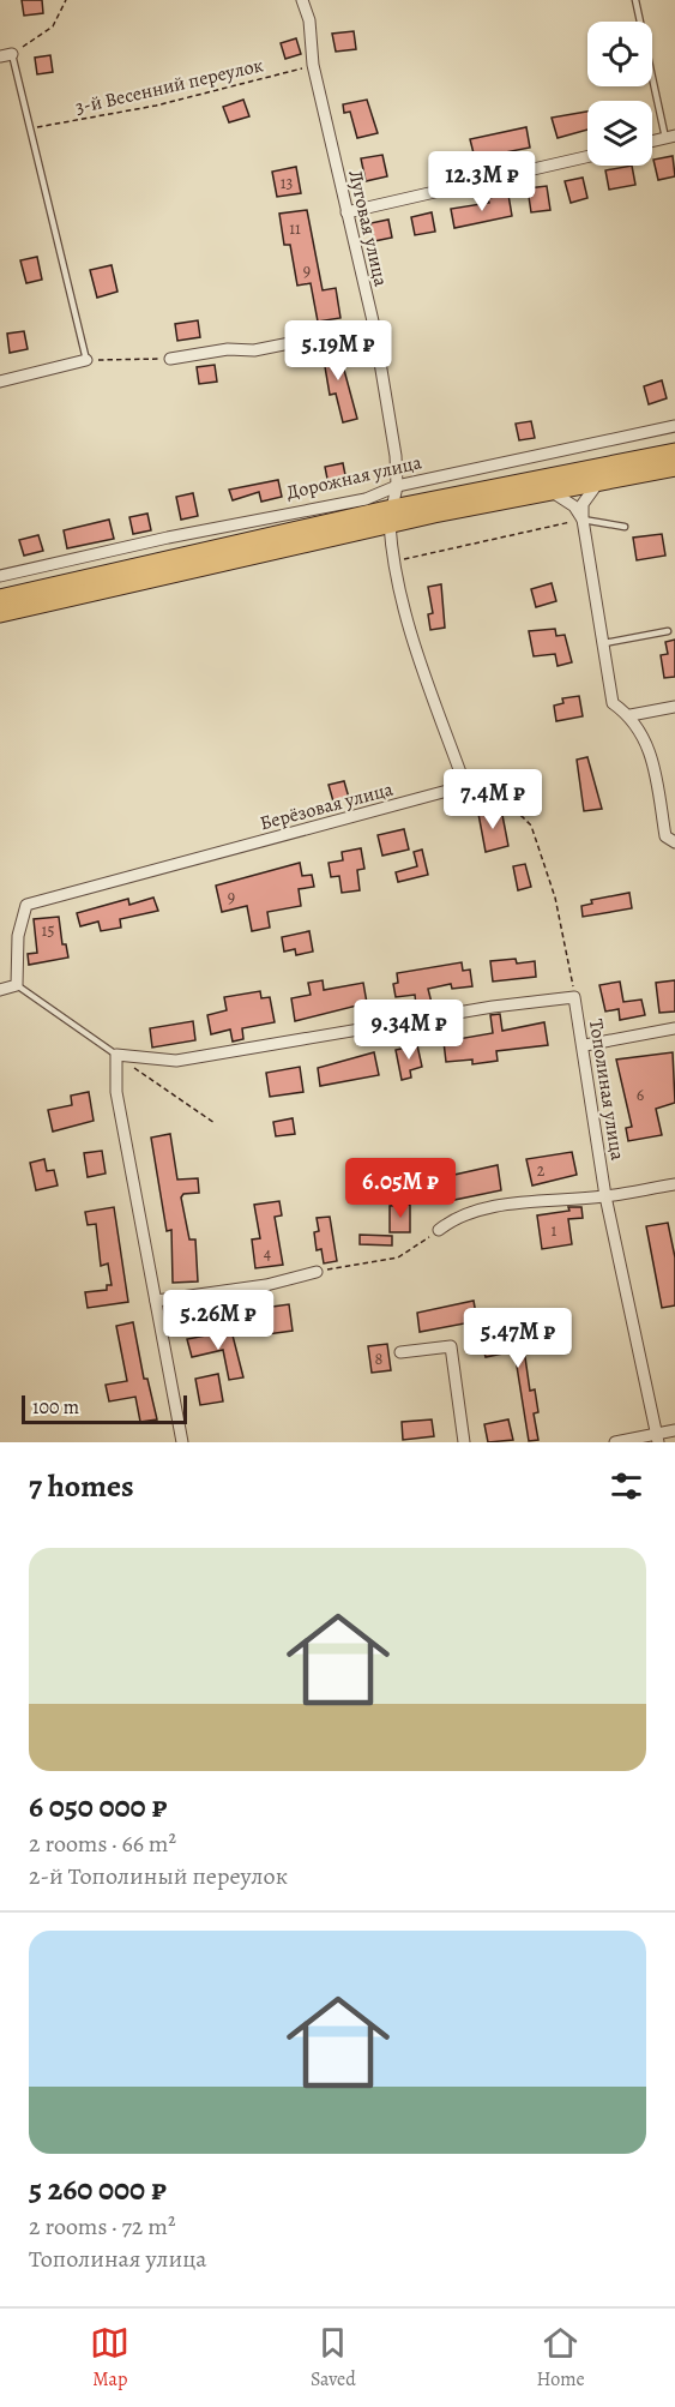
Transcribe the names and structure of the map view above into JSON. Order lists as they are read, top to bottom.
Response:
{
  "streets": {
    "main road": ["Дорожная улица"],
    "street": ["Луговая улица", "Берёзовая улица", "Тополиная улица"],
    "path": ["3-й Весенний переулок"]
  },
  "crossings": [
    ["3-й Весенний переулок", "Луговая улица"],
    ["Луговая улица", "Дорожная улица"]
  ],
  "house_numbers": [
    "13",
    "11",
    "9",
    "9",
    "15",
    "6",
    "2",
    "1",
    "4",
    "8"
  ],
  "scale_bar": "100 m",
  "page": {
    "price": [
      "12.3M ₽",
      "5.19M ₽",
      "7.4M ₽",
      "9.34M ₽",
      "6.05M ₽",
      "5.26M ₽",
      "5.47M ₽"
    ],
    "scale": "100 m",
    "heading": "7 homes",
    "list": [
      {
        "name": "6 050 000 ₽",
        "note": "2 rooms · 66 m² · 2-й Тополиный переулок"
      },
      {
        "name": "5 260 000 ₽",
        "note": "2 rooms · 72 m² · Тополиная улица"
      }
    ],
    "tabs": ["Map", "Saved", "Home"]
  }
}
